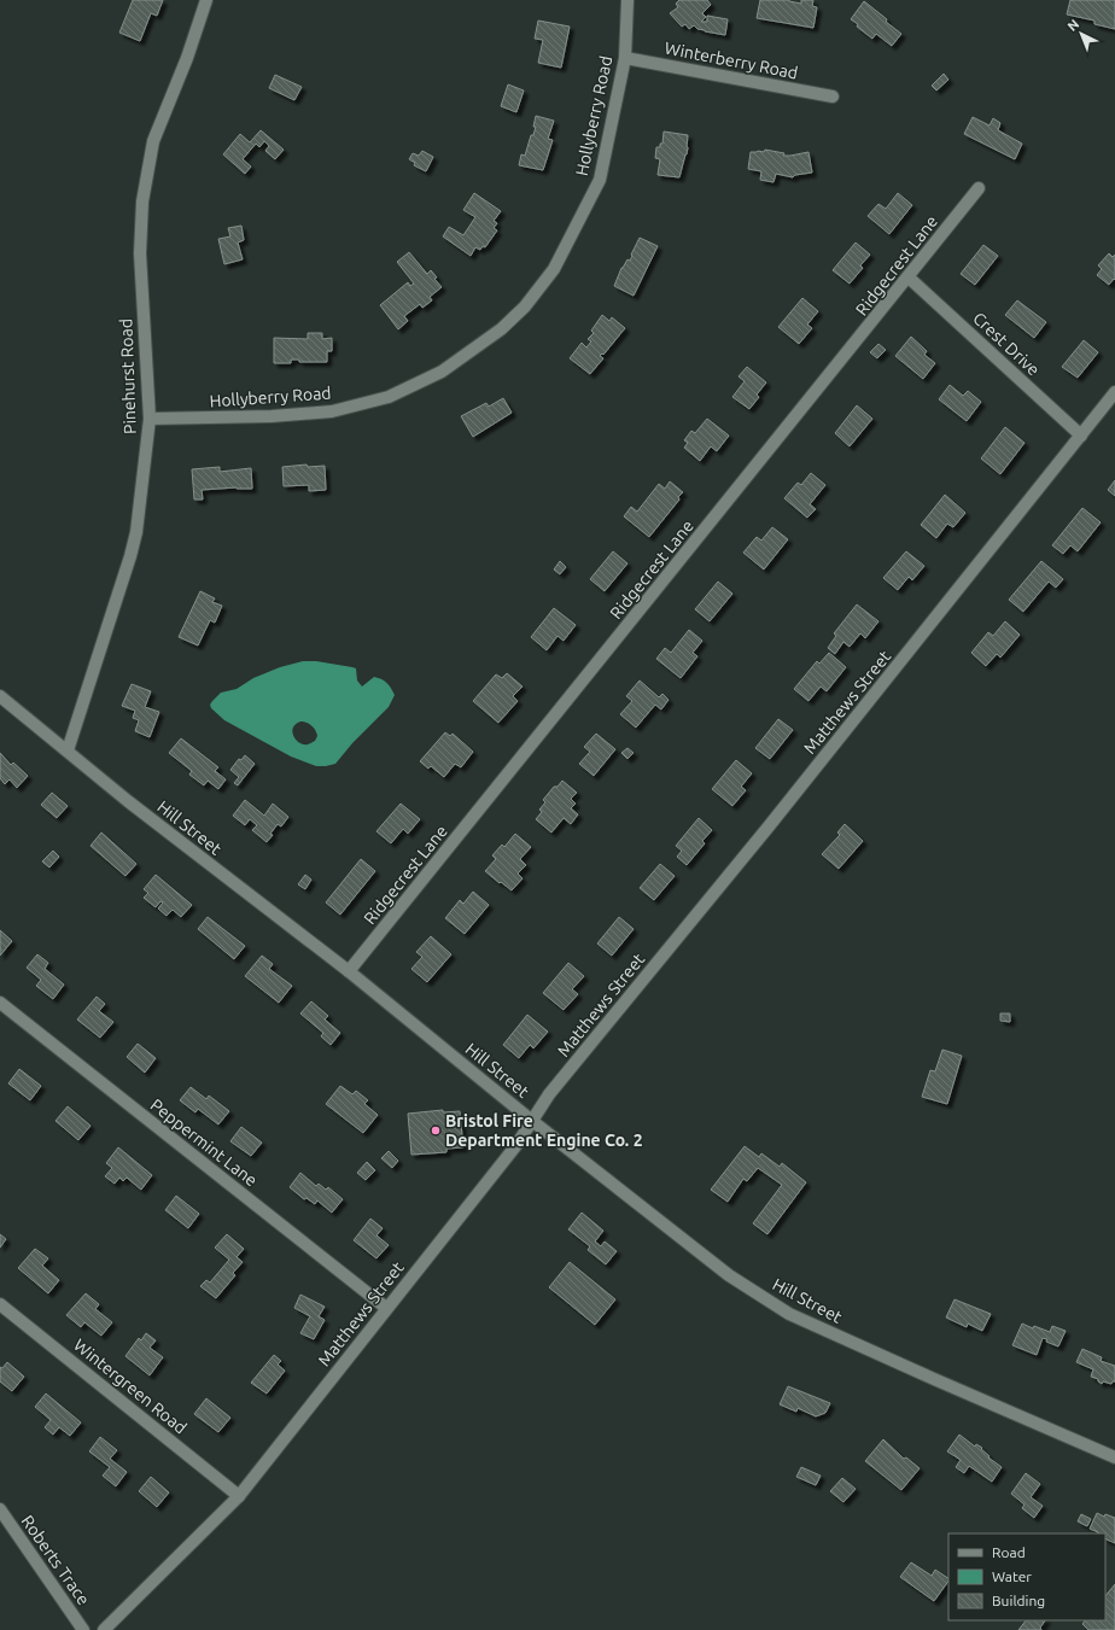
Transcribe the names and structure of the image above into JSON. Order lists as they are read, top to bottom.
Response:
{
  "streets": {
    "street": [
      "Winterberry Road",
      "Hollyberry Road",
      "Ridgecrest Lane",
      "Crest Drive",
      "Pinehurst Road",
      "Matthews Street",
      "Hill Street",
      "Peppermint Lane",
      "Wintergreen Road",
      "Roberts Trace"
    ]
  },
  "crossings": [
    ["Winterberry Road", "Hollyberry Road"],
    ["Hollyberry Road", "Pinehurst Road"],
    ["Ridgecrest Lane", "Crest Drive"],
    ["Ridgecrest Lane", "Hill Street"],
    ["Crest Drive", "Matthews Street"],
    ["Pinehurst Road", "Hill Street"],
    ["Matthews Street", "Hill Street"],
    ["Matthews Street", "Peppermint Lane"],
    ["Matthews Street", "Wintergreen Road"]
  ],
  "places": ["Bristol Fire Department Engine Co. 2"],
  "legend": ["Road", "Water", "Building"],
  "north": "top left"
}
